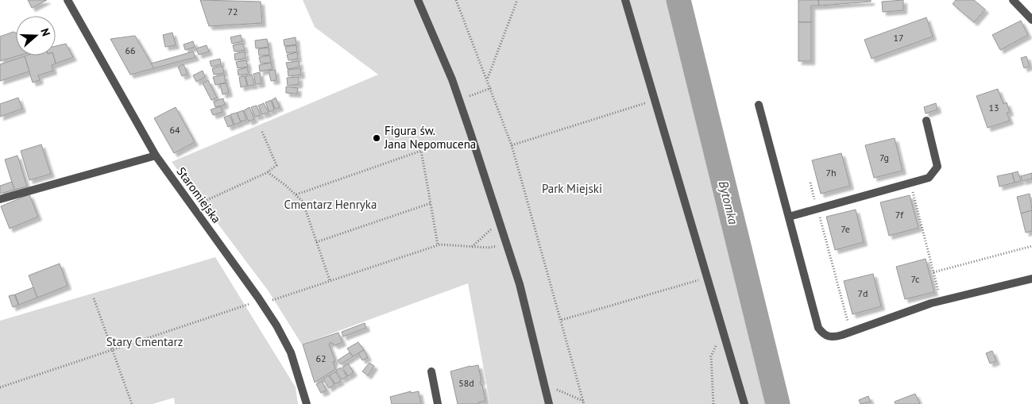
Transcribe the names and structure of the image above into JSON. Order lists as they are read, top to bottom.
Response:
{
  "streets": {
    "street": ["Staromiejska"]
  },
  "water": ["Bytomka"],
  "parks": ["Park Miejski", "Cmentarz Henryka", "Stary Cmentarz"],
  "places": ["Figura św. Jana Nepomucena"],
  "house_numbers": [
    "72",
    "17",
    "66",
    "13",
    "64",
    "7g",
    "7h",
    "7f",
    "7e",
    "7c",
    "7d",
    "62",
    "58d"
  ],
  "north": "right"
}
